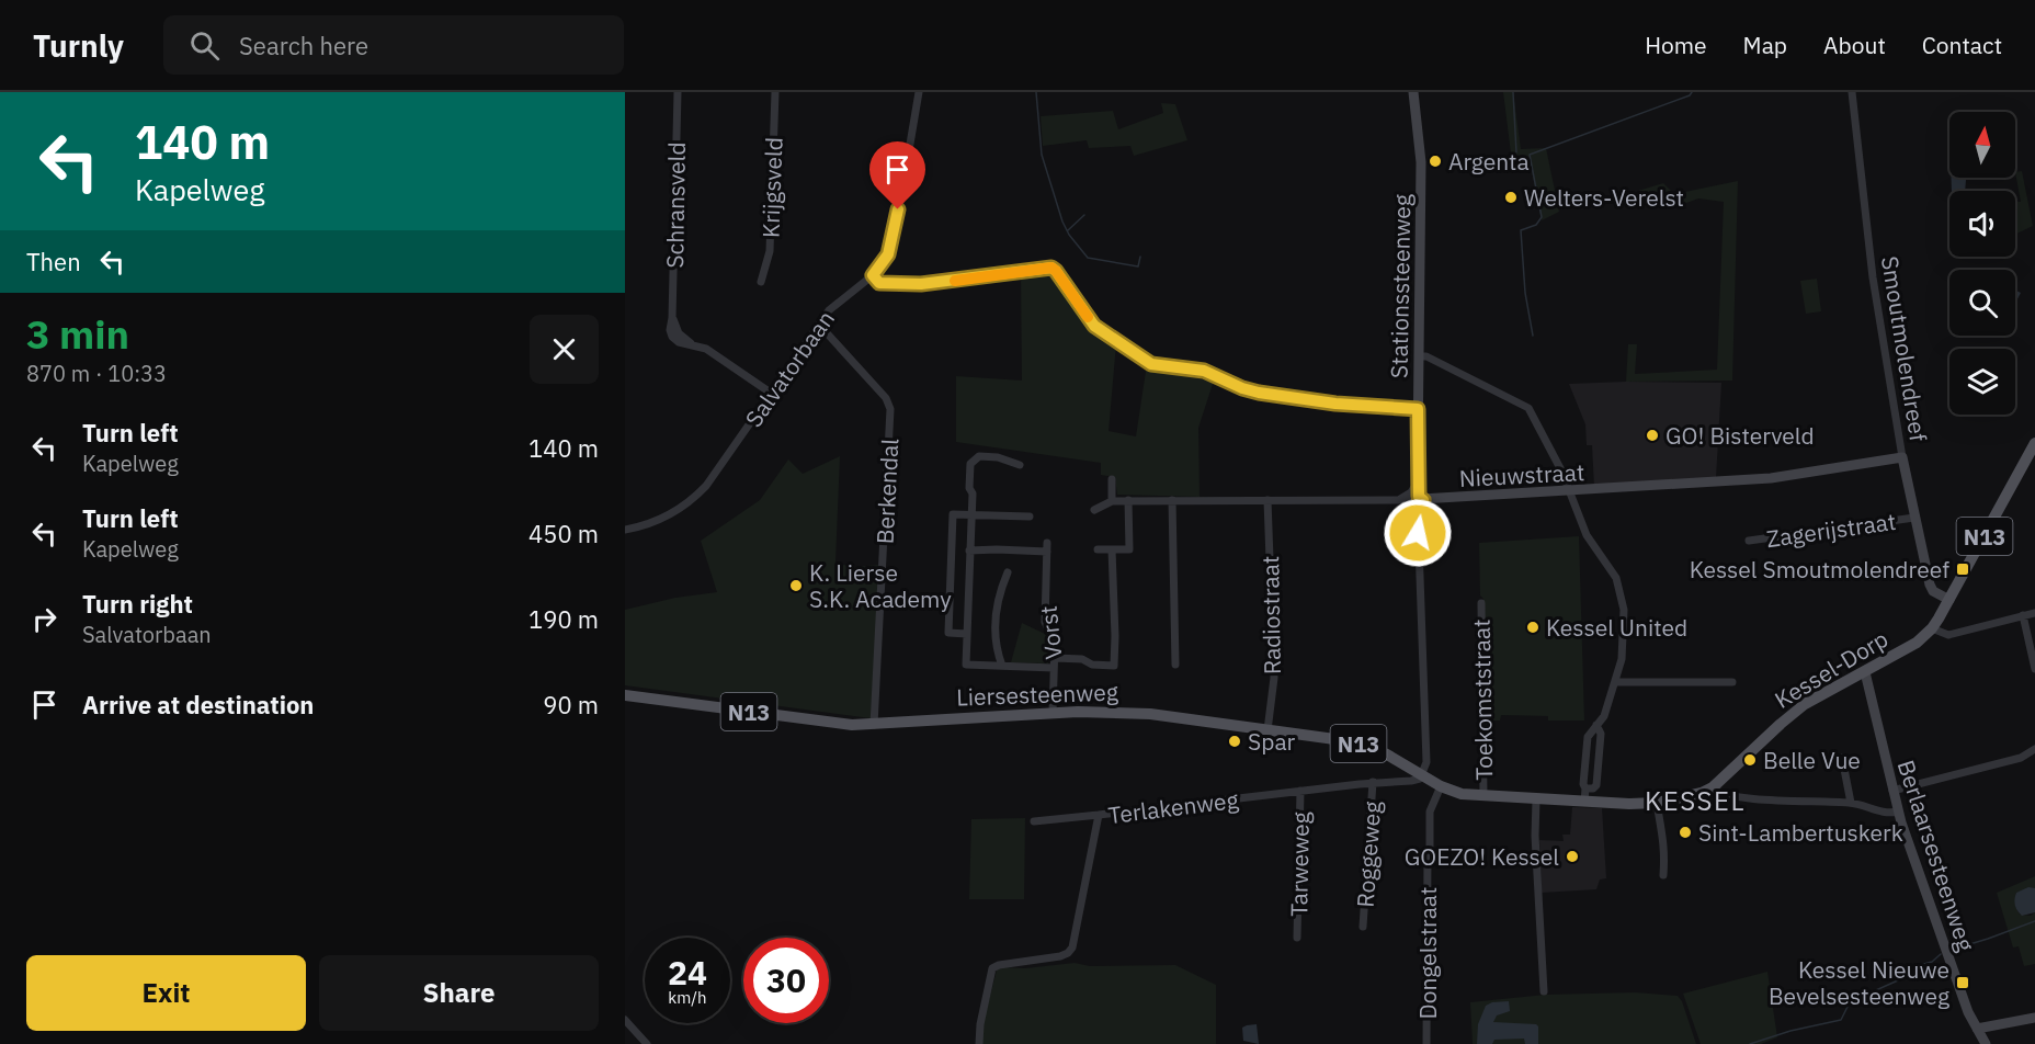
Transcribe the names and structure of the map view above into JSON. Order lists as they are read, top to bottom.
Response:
{
  "streets": {
    "main road": ["N13", "Kessel-Dorp", "Liersesteenweg"],
    "street": [
      "Krijgsveld",
      "Schransveld",
      "Stationssteenweg",
      "Smoutmolendreef",
      "Salvatorbaan",
      "Nieuwstraat",
      "Berkendal",
      "Zagerijstraat",
      "Radiostraat",
      "Vorst",
      "Toekomststraat",
      "Terlakenweg",
      "Roggeweg",
      "Berlaarsesteenweg",
      "Tarweweg",
      "Dongelstraat"
    ]
  },
  "crossings": [
    ["Schransveld", "Salvatorbaan"],
    ["Stationssteenweg", "Nieuwstraat"],
    ["Stationssteenweg", "Liersesteenweg"],
    ["Stationssteenweg", "Terlakenweg"],
    ["Smoutmolendreef", "Nieuwstraat"],
    ["Smoutmolendreef", "Zagerijstraat"],
    ["Smoutmolendreef", "N13"],
    ["Salvatorbaan", "Berkendal"],
    ["Nieuwstraat", "Radiostraat"],
    ["Berkendal", "Liersesteenweg"],
    ["N13", "Kessel-Dorp"],
    ["Radiostraat", "Liersesteenweg"],
    ["Vorst", "Liersesteenweg"],
    ["Kessel-Dorp", "Liersesteenweg"],
    ["Kessel-Dorp", "Toekomststraat"],
    ["Kessel-Dorp", "Berlaarsesteenweg"],
    ["Kessel-Dorp", "Dongelstraat"],
    ["Liersesteenweg", "Terlakenweg"],
    ["Liersesteenweg", "Dongelstraat"],
    ["Terlakenweg", "Roggeweg"],
    ["Terlakenweg", "Tarweweg"]
  ],
  "districts": ["KESSEL"],
  "places": {
    "other": [
      "Argenta",
      "Welters-Verelst",
      "GO! Bisterveld",
      "K. Lierse S.K. Academy",
      "Kessel United",
      "Spar",
      "Belle Vue",
      "Sint-Lambertuskerk",
      "GOEZO! Kessel"
    ],
    "transit": ["Kessel Smoutmolendreef", "Kessel Nieuwe Bevelsesteenweg"]
  },
  "north": "top",
  "page": {
    "header": "Turnly",
    "search": "Search here",
    "nav": [
      "Home",
      "Map",
      "About",
      "Contact"
    ],
    "turn": ["140 m", "Kapelweg"],
    "then": "Then",
    "heading": ["3 min", "870 m · 10:33"],
    "list": [
      {
        "name": "Turn left",
        "note": "Kapelweg",
        "value": "140 m"
      },
      {
        "name": "Turn left",
        "note": "Kapelweg",
        "value": "450 m"
      },
      {
        "name": "Turn right",
        "note": "Salvatorbaan",
        "value": "190 m"
      },
      {
        "name": "Arrive at destination",
        "value": "90 m"
      }
    ],
    "speed": "24 km/h",
    "limit": "30",
    "buttons": ["Exit", "Share"]
  }
}
